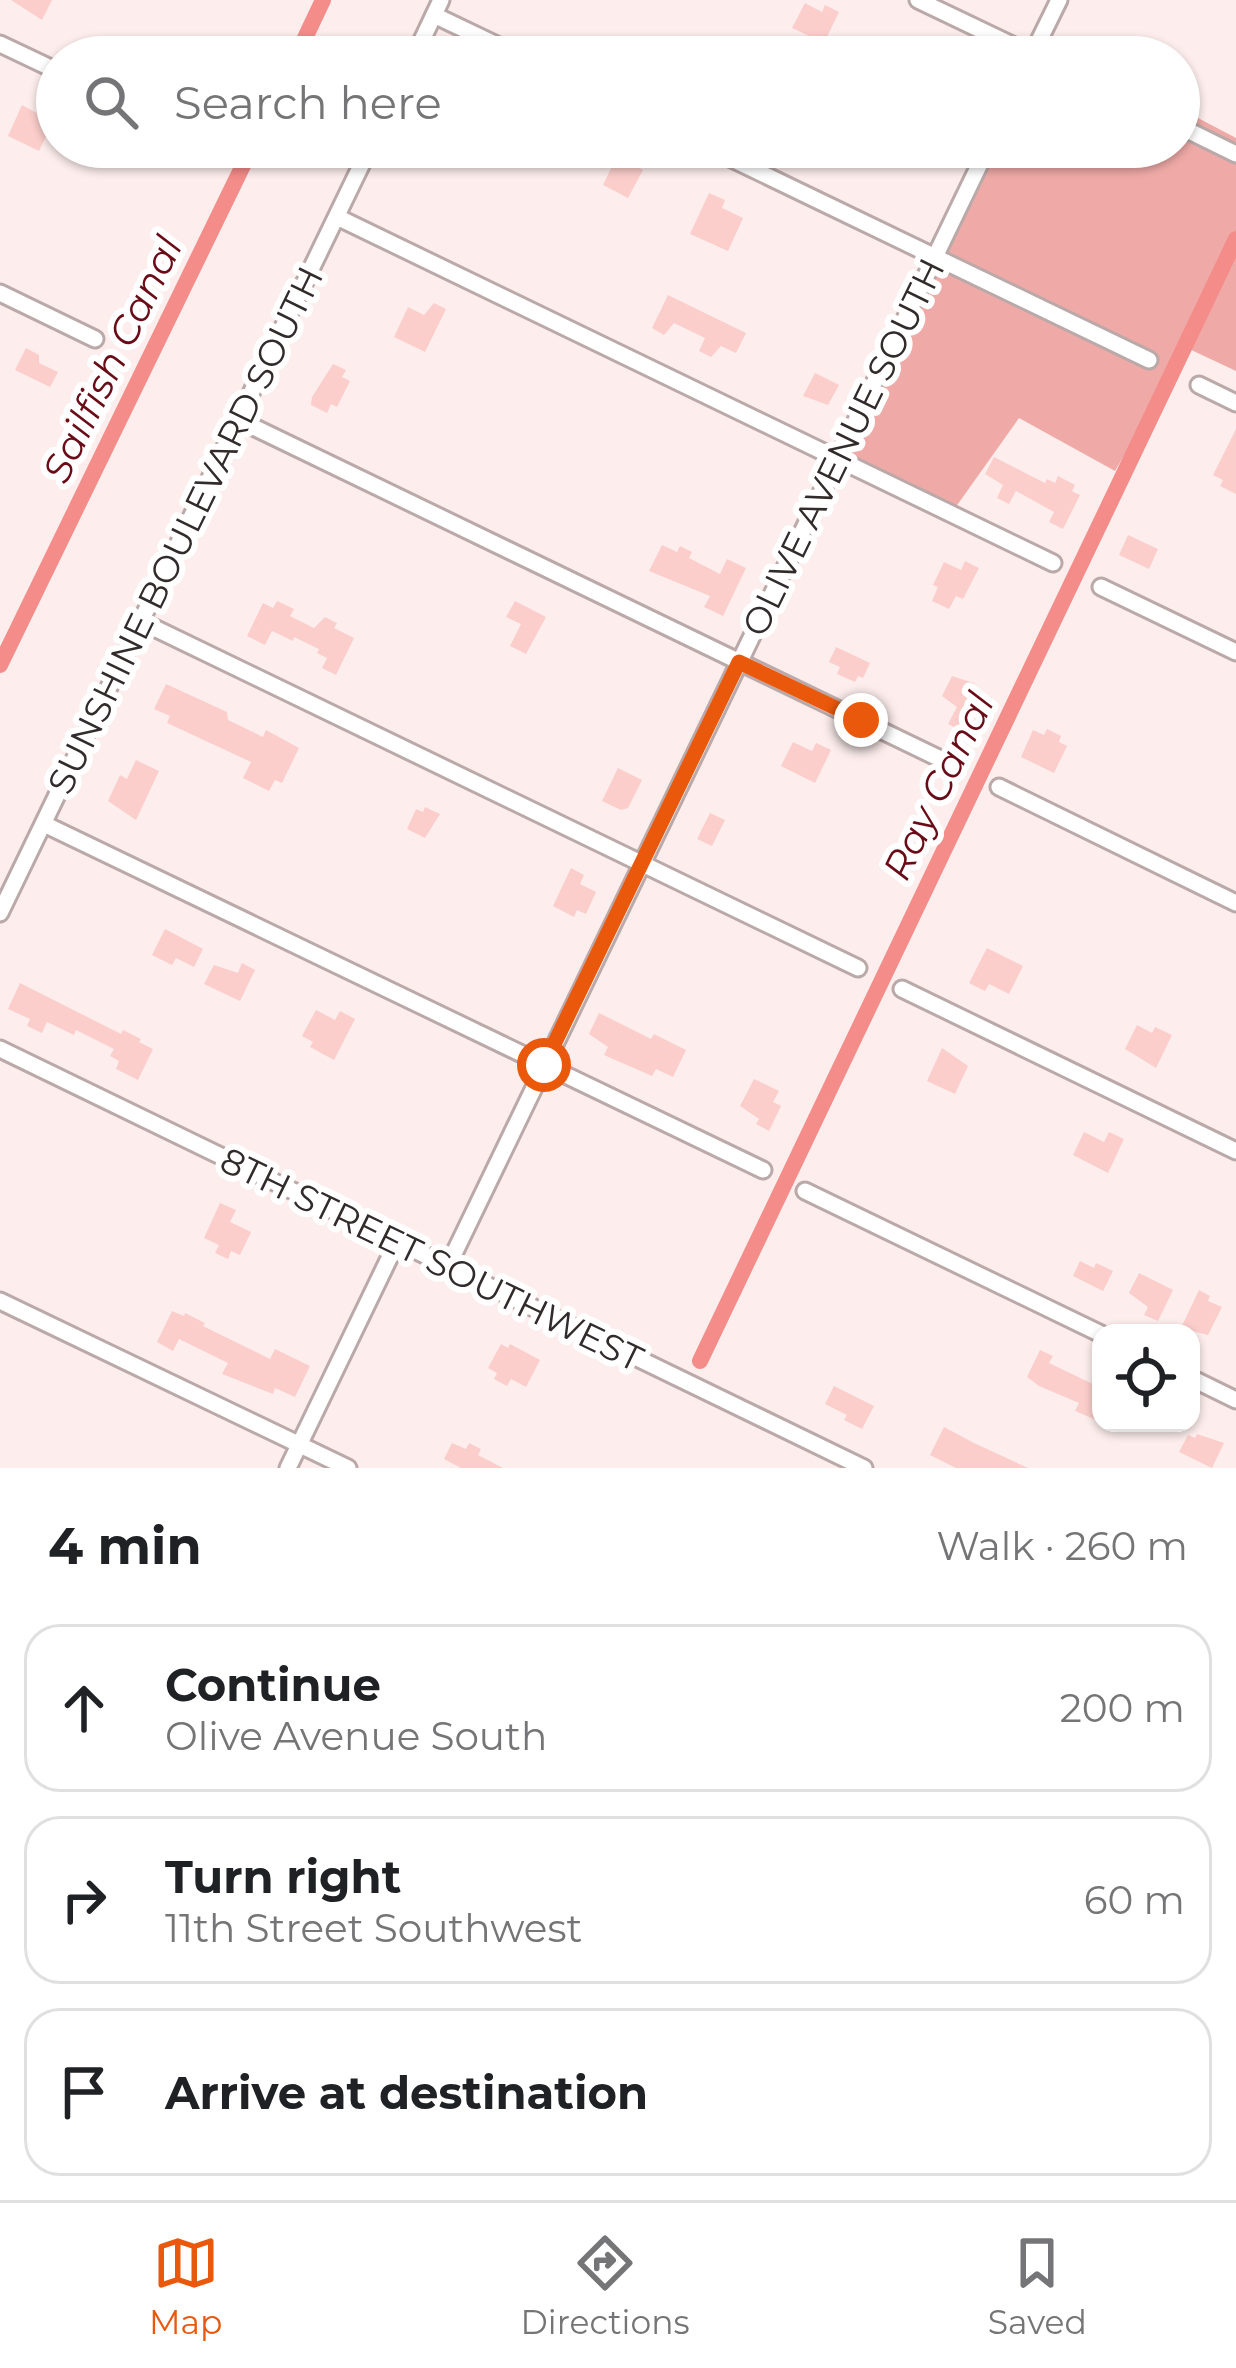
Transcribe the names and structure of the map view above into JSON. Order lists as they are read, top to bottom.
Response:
{
  "streets": {
    "street": ["OLIVE AVENUE SOUTH", "SUNSHINE BOULEVARD SOUTH", "8TH STREET SOUTHWEST"]
  },
  "crossings": [
    ["OLIVE AVENUE SOUTH", "8TH STREET SOUTHWEST"]
  ],
  "water": ["Sailfish Canal", "Ray Canal"],
  "page": {
    "search": "Search here",
    "heading": ["4 min", "Walk · 260 m"],
    "list": [
      ["Continue", "Olive Avenue South", "200 m"],
      ["Turn right", "11th Street Southwest", "60 m"],
      "Arrive at destination"
    ],
    "nav": ["Map", "Directions", "Saved"]
  }
}
